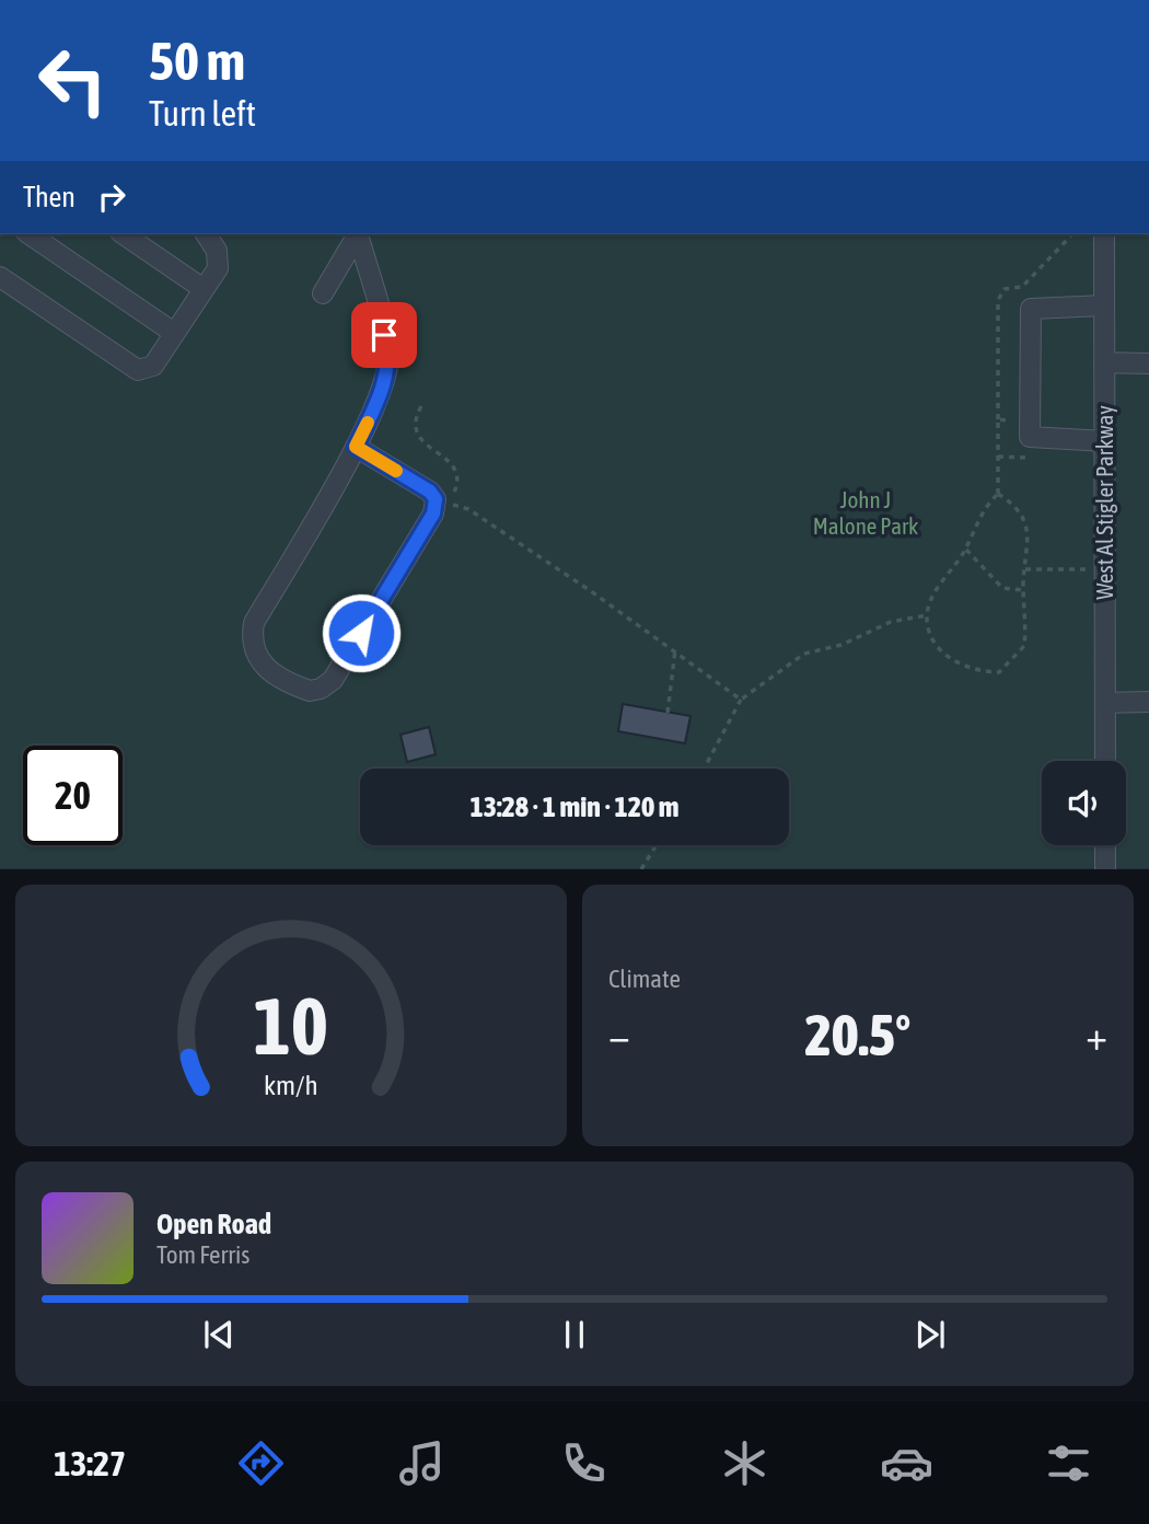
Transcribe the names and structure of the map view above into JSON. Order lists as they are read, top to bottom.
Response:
{
  "streets": {
    "street": ["West Al Stigler Parkway"]
  },
  "parks": ["John J Malone Park"],
  "page": {
    "turn": ["50 m", "Turn left"],
    "then": "Then",
    "limit": "20",
    "trip": "13:28 · 1 min · 120 m",
    "tile": "Climate",
    "heat": ["−", "20.5°", "+"],
    "song": ["Open Road", "Tom Ferris"],
    "tabs": "13:27",
    "gauge": ["10", "km/h"]
  }
}
